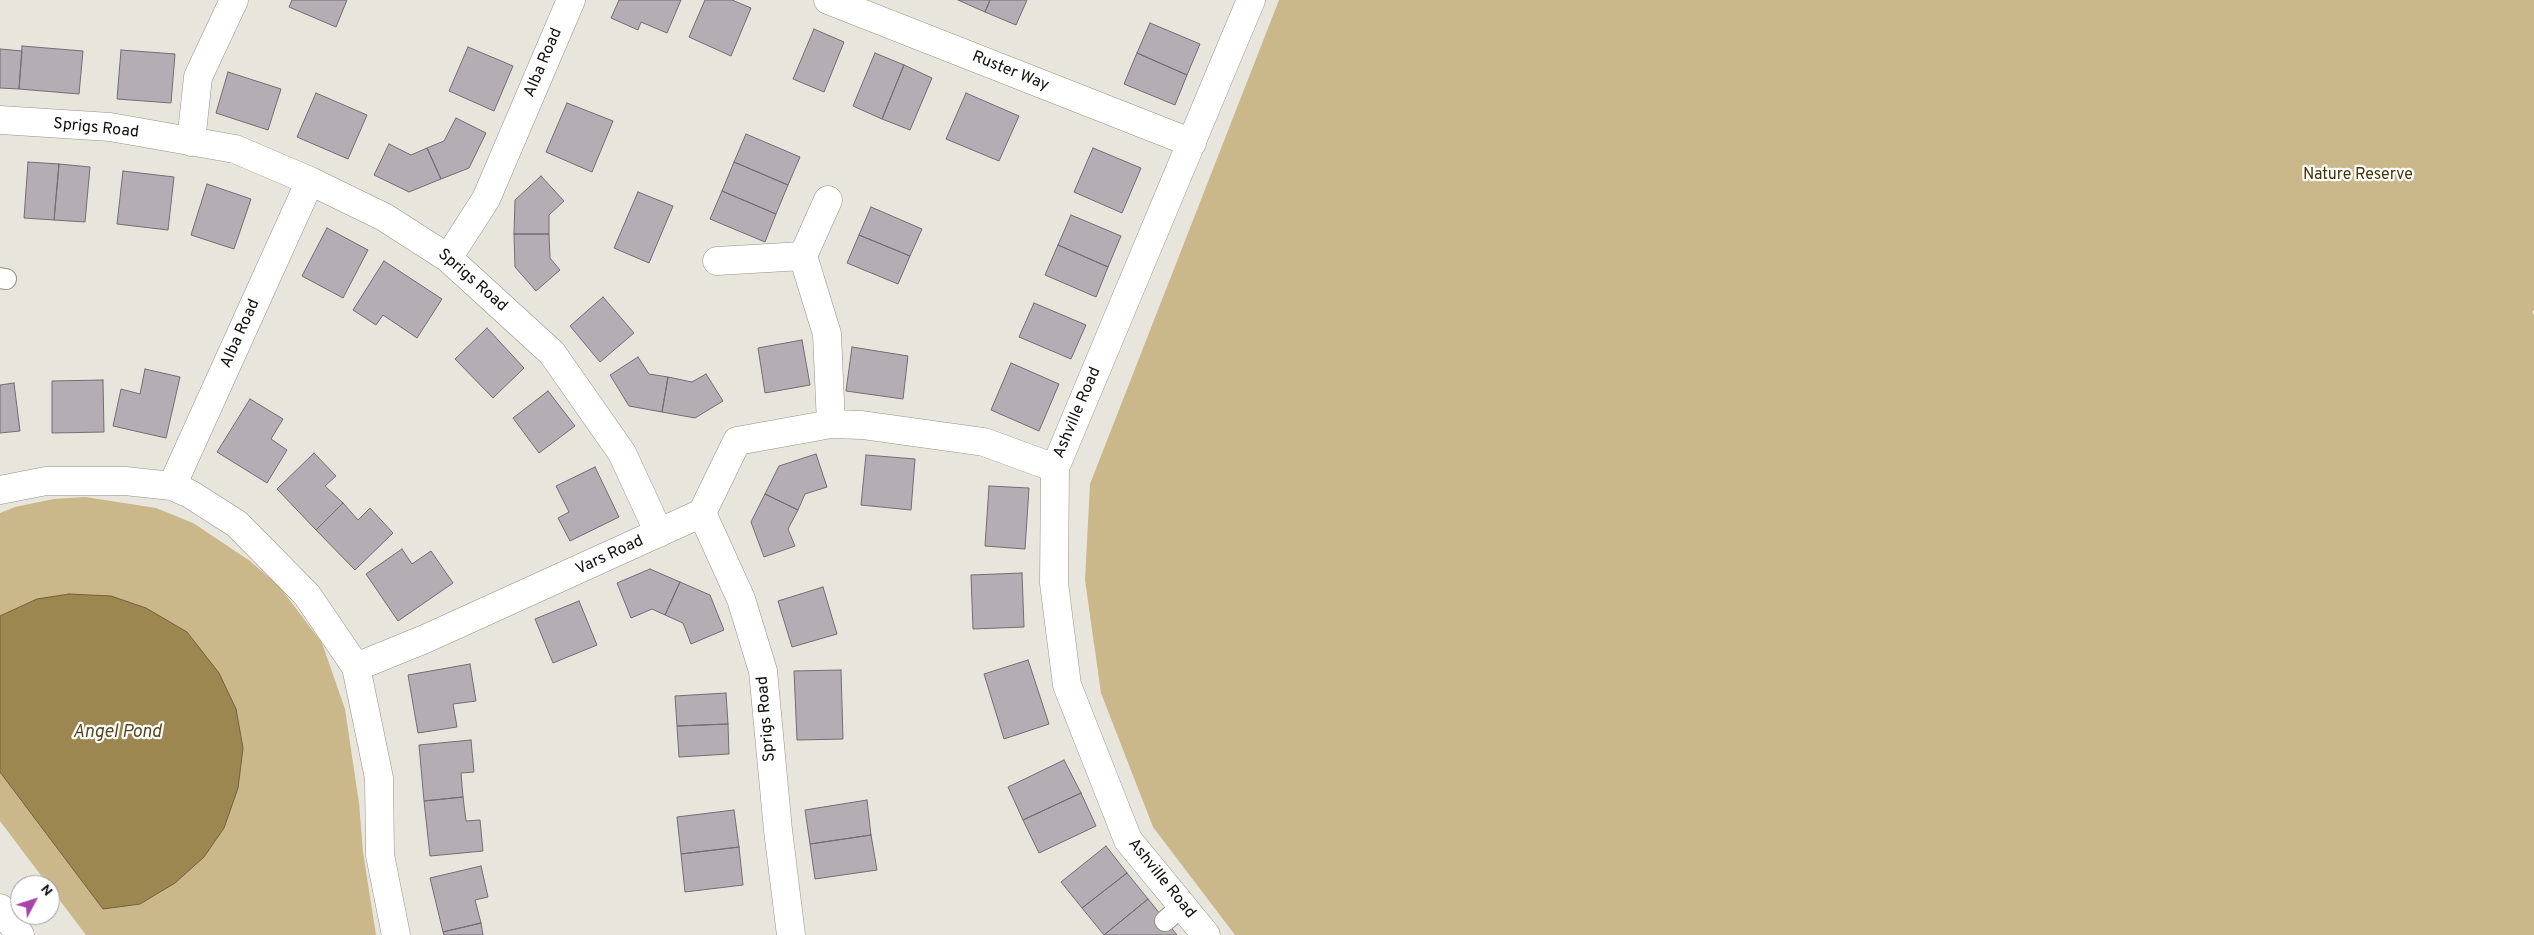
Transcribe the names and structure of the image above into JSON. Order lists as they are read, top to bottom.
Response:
{
  "streets": {
    "street": [
      "Alba Road",
      "Ruster Way",
      "Sprigs Road",
      "Ashville Road",
      "Vars Road"
    ]
  },
  "crossings": [
    ["Alba Road", "Sprigs Road"],
    ["Ruster Way", "Ashville Road"],
    ["Sprigs Road", "Vars Road"]
  ],
  "water": ["Angel Pond"],
  "parks": ["Nature Reserve"],
  "north": "top right"
}
